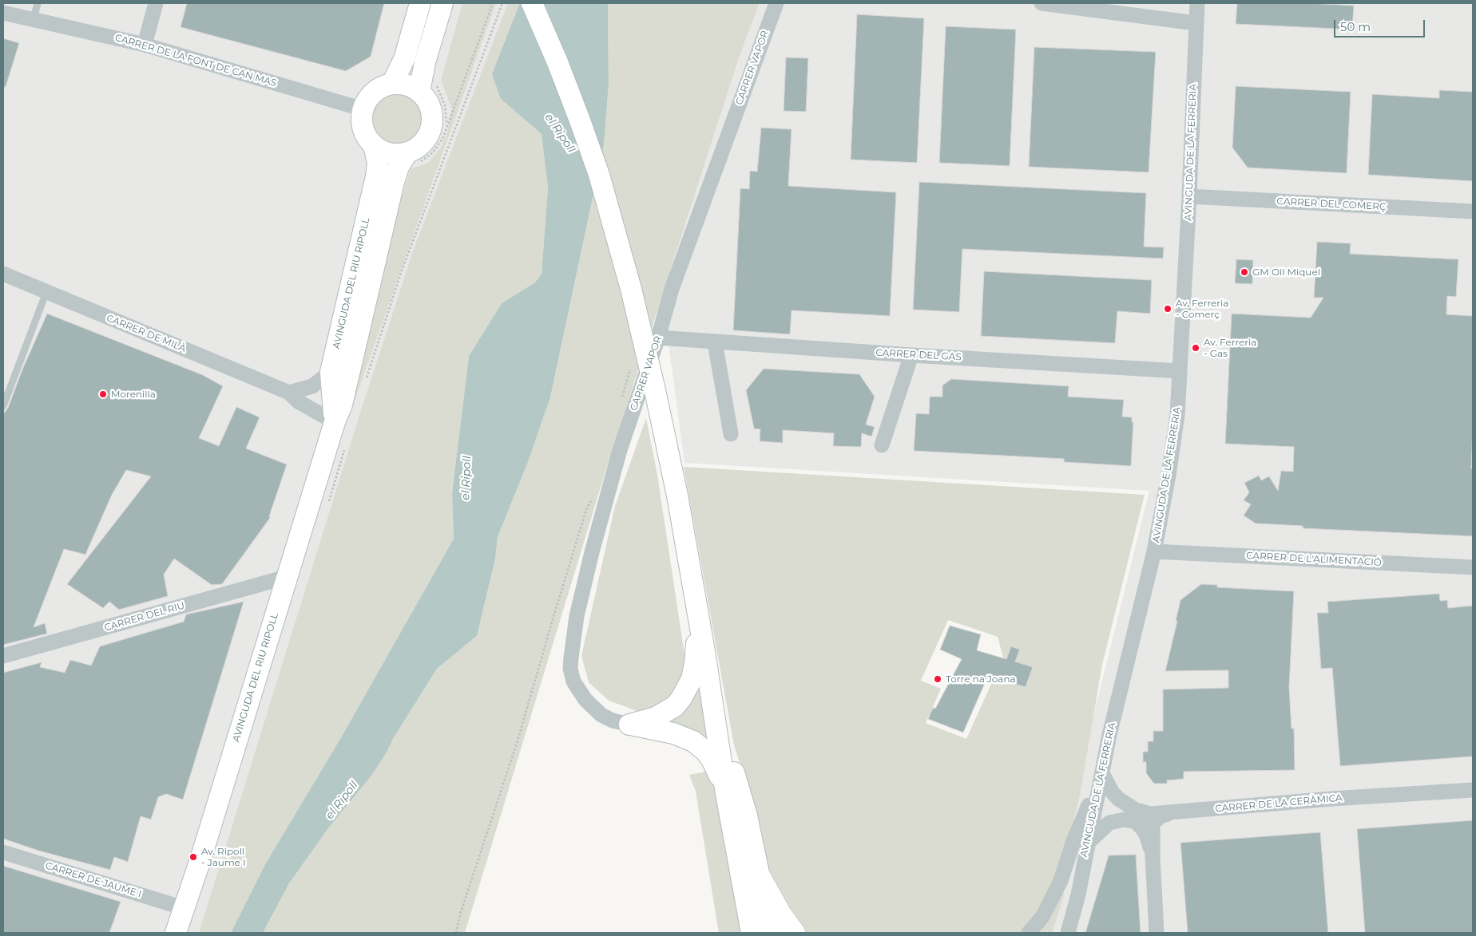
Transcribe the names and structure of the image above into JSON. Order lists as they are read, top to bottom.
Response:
{
  "streets": {
    "street": [
      "CARRER DE LA FONT DE CAN MAS",
      "CARRER VAPOR",
      "AVINGUDA DE LA FERRERIA",
      "CARRER DEL COMERÇ",
      "AVINGUDA DEL RIU RIPOLL",
      "CARRER DE MILÀ",
      "CARRER DEL GAS",
      "CARRER DE L'ALIMENTACIÓ",
      "CARRER DEL RIU",
      "CARRER DE LA CERÀMICA",
      "CARRER DE JAUME I"
    ]
  },
  "crossings": [
    ["CARRER DE LA FONT DE CAN MAS", "AVINGUDA DEL RIU RIPOLL"],
    ["CARRER VAPOR", "CARRER DEL GAS"],
    ["AVINGUDA DE LA FERRERIA", "CARRER DEL COMERÇ"],
    ["AVINGUDA DE LA FERRERIA", "CARRER DEL GAS"],
    ["AVINGUDA DE LA FERRERIA", "CARRER DE L'ALIMENTACIÓ"],
    ["AVINGUDA DE LA FERRERIA", "CARRER DE LA CERÀMICA"],
    ["AVINGUDA DEL RIU RIPOLL", "CARRER DE MILÀ"],
    ["AVINGUDA DEL RIU RIPOLL", "CARRER DEL RIU"],
    ["AVINGUDA DEL RIU RIPOLL", "CARRER DE JAUME I"]
  ],
  "water": ["el Ripoll"],
  "places": [
    "GM Oil Miquel",
    "Av. Ferreria - Comerç",
    "Av. Ferreria - Gas",
    "Morenilla",
    "Torre na Joana",
    "Av. Ripoll - Jaume I"
  ],
  "scale_bar": "50 m"
}
